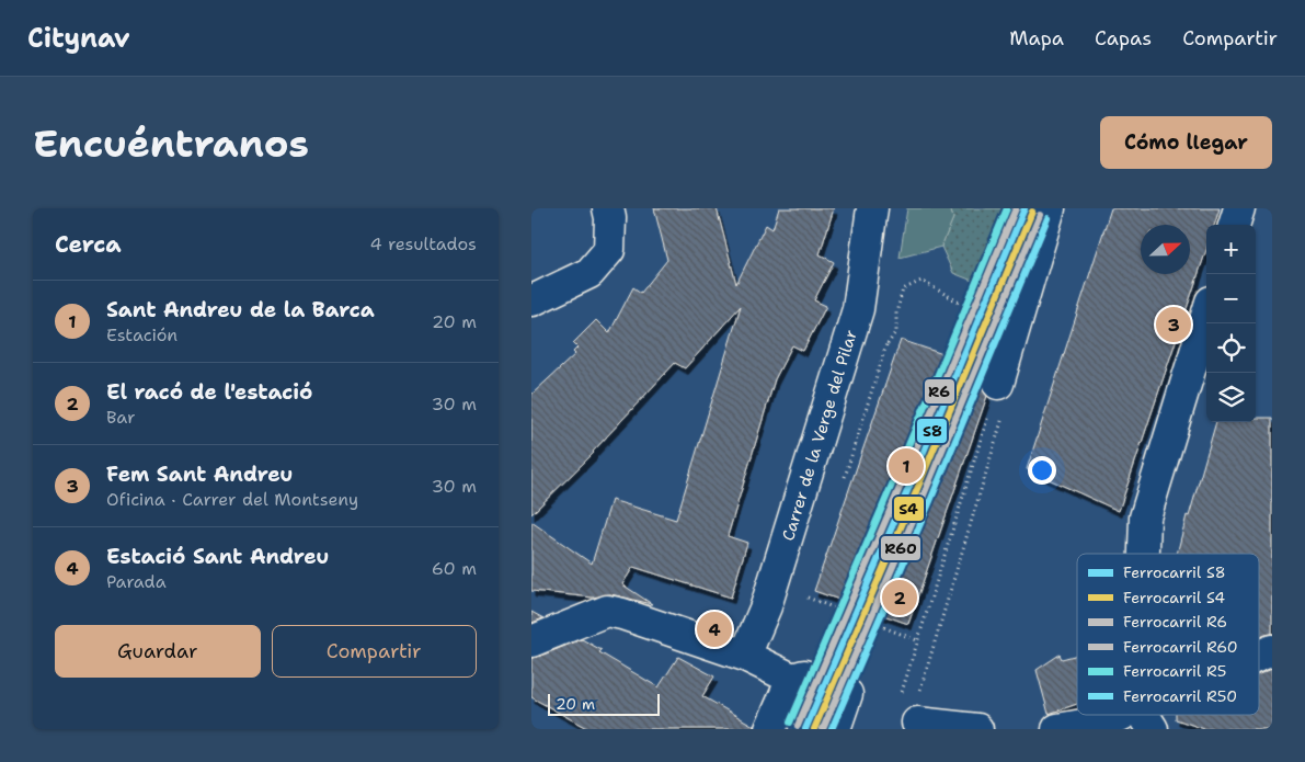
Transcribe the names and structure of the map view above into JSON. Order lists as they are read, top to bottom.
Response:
{
  "streets": {
    "street": ["Carrer de la Verge del Pilar"]
  },
  "lines": [
    "rail line S8",
    "rail line R6",
    "rail line R5",
    "rail line S4",
    "rail line R60",
    "rail line R50"
  ],
  "legend": [
    "Ferrocarril S8",
    "Ferrocarril S4",
    "Ferrocarril R6",
    "Ferrocarril R60",
    "Ferrocarril R5",
    "Ferrocarril R50"
  ],
  "scale_bar": "20 m",
  "north": "right",
  "page": {
    "header": "Citynav",
    "nav": ["Mapa", "Capas", "Compartir"],
    "buttons": [
      "Cómo llegar",
      ["Guardar", "Compartir"]
    ],
    "title": "Encuéntranos",
    "heading": ["Cerca", "4 resultados"],
    "map_buttons": ["+", "−"],
    "list": [
      {
        "mark": "1",
        "name": "Sant Andreu de la Barca",
        "note": "Estación",
        "value": "20 m"
      },
      {
        "mark": "2",
        "name": "El racó de l'estació",
        "note": "Bar",
        "value": "30 m"
      },
      {
        "mark": "3",
        "name": "Fem Sant Andreu",
        "note": "Oficina · Carrer del Montseny",
        "value": "30 m"
      },
      {
        "mark": "4",
        "name": "Estació Sant Andreu",
        "note": "Parada",
        "value": "60 m"
      }
    ],
    "pins": [
      "3",
      "1",
      "2",
      "4"
    ],
    "scale": "20 m"
  }
}
